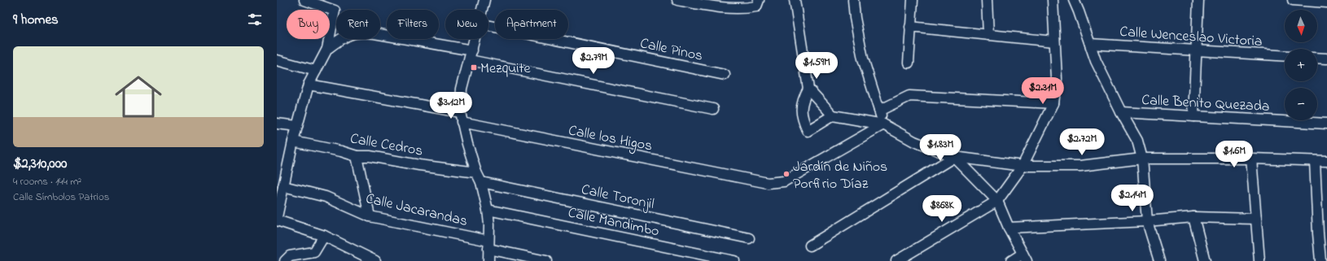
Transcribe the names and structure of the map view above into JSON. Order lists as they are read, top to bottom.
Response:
{
  "streets": {
    "street": [
      "Calle Wenceslao Victoria",
      "Calle Pinos",
      "Calle Benito Quezada",
      "Calle los Higos",
      "Calle Cedros",
      "Calle Toronjil",
      "Calle Jacarandas",
      "Calle Mandimbo"
    ]
  },
  "places": {
    "transit": ["Mezquite"],
    "other": ["Jardín de Niños Porfirio Díaz"]
  },
  "north": "bottom",
  "page": {
    "heading": "9 homes",
    "map_buttons": ["+", "−"],
    "chip": [
      "Buy",
      "Rent",
      "Filters",
      "New",
      "Apartment"
    ],
    "list": [
      {
        "name": "$2,310,000",
        "note": "4 rooms · 144 m² · Calle Símbolos Patrios"
      }
    ],
    "price": [
      "$2.79M",
      "$1.59M",
      "$2.31M",
      "$3.12M",
      "$2.72M",
      "$1.83M",
      "$1.6M",
      "$2.14M",
      "$868K"
    ]
  }
}
